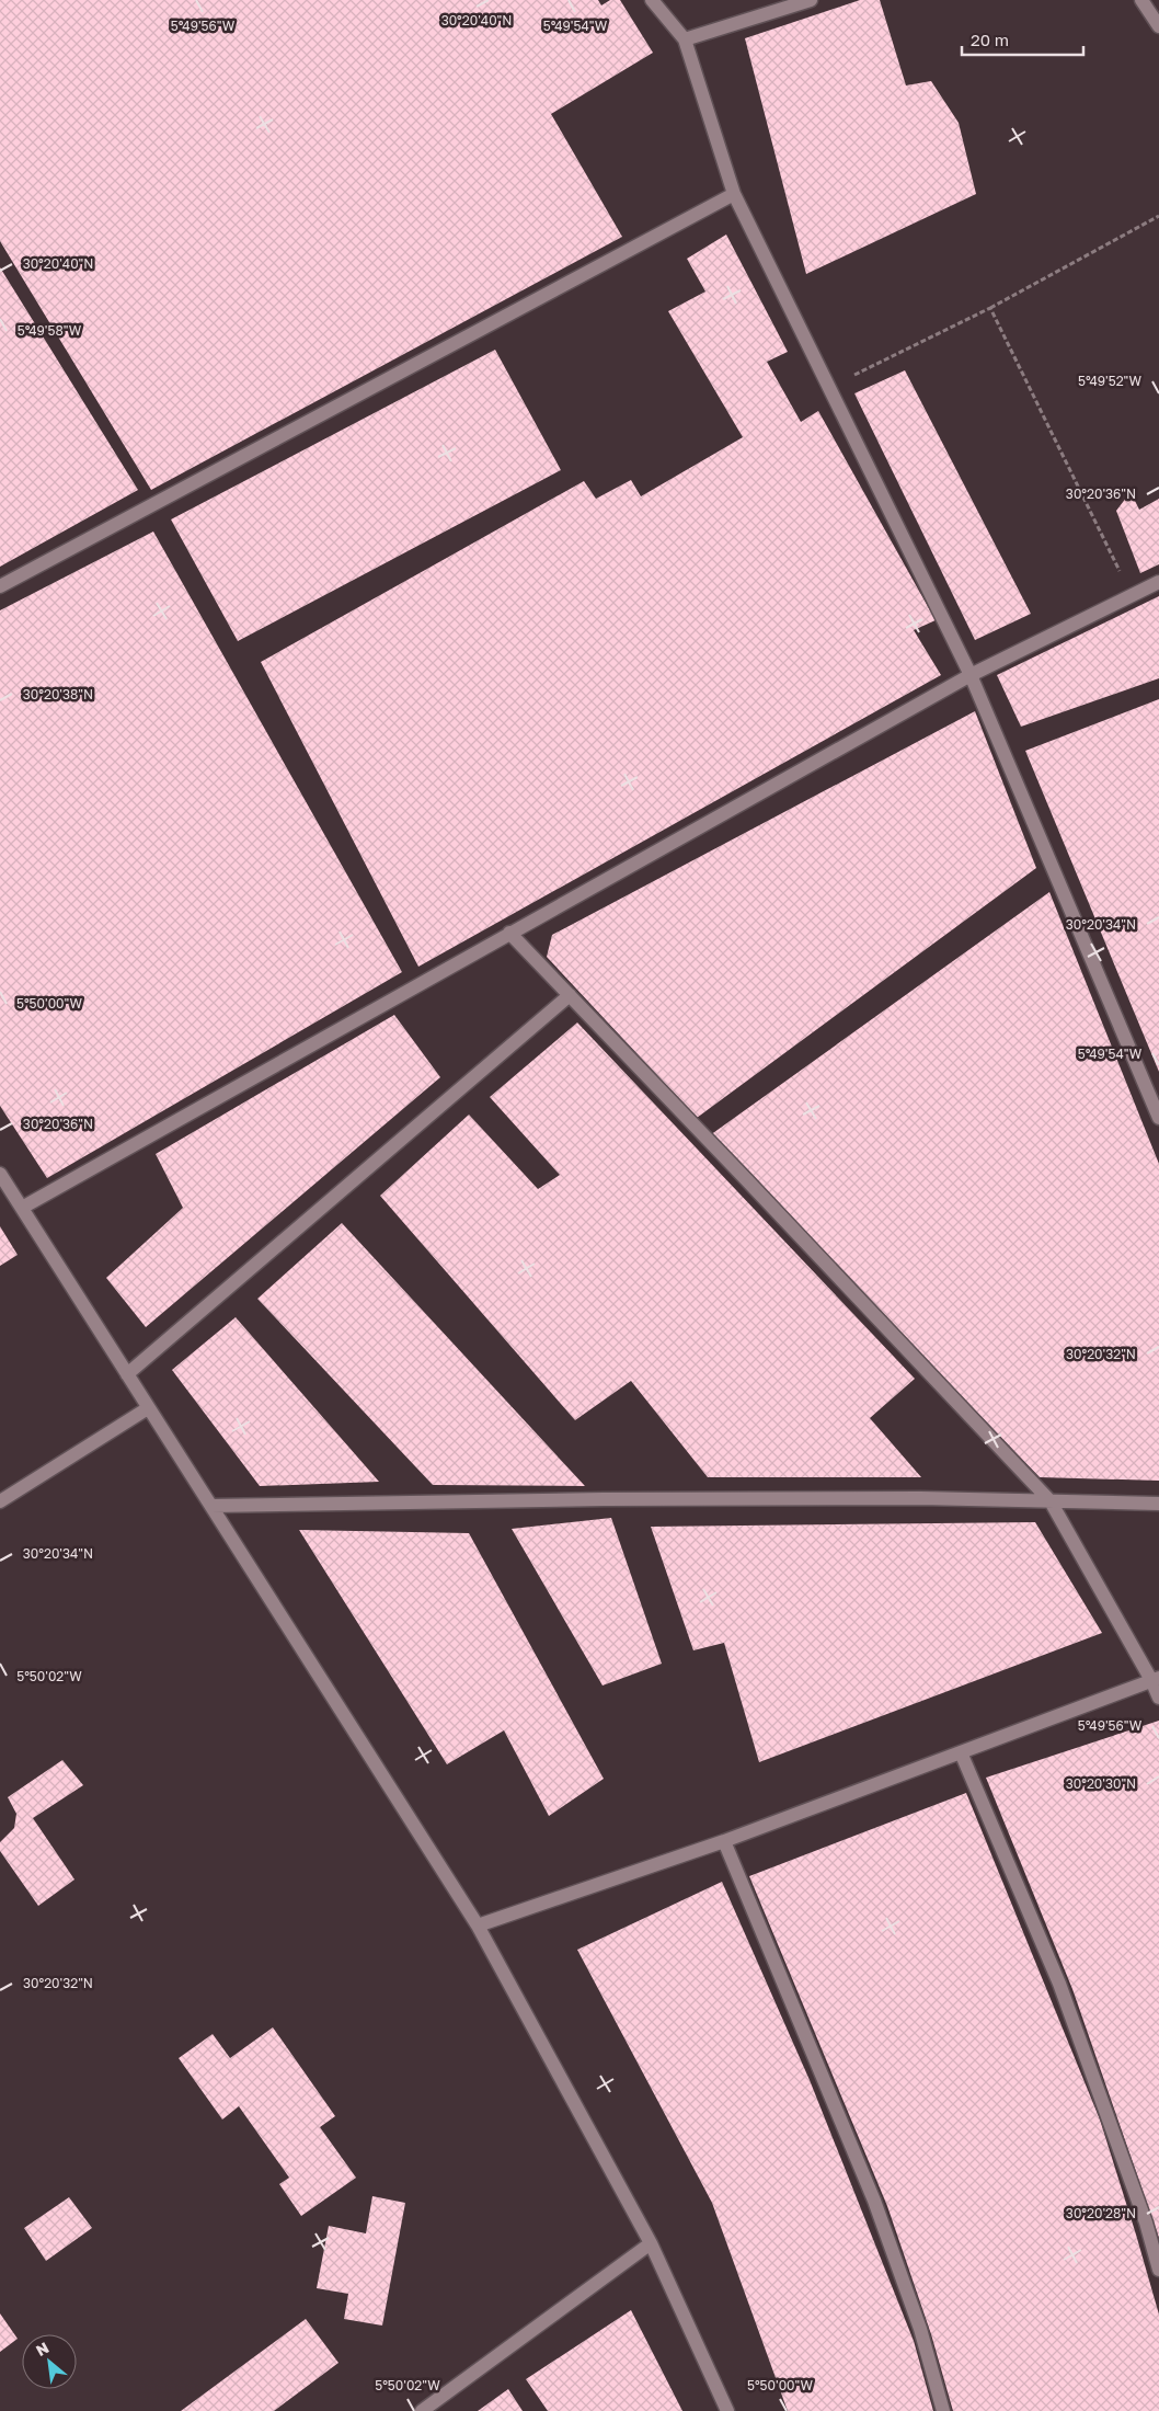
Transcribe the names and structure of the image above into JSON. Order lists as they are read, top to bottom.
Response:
{
  "scale_bar": "20 m",
  "north": "top left",
  "coordinates": [
    "30°20'40\"N",
    "5°49'56\"W",
    "5°49'54\"W",
    "5°49'58\"W",
    "5°49'52\"W",
    "30°20'36\"N",
    "30°20'38\"N",
    "30°20'34\"N",
    "5°50'00\"W",
    "30°20'32\"N",
    "5°50'02\"W",
    "30°20'30\"N",
    "30°20'28\"N"
  ]
}
